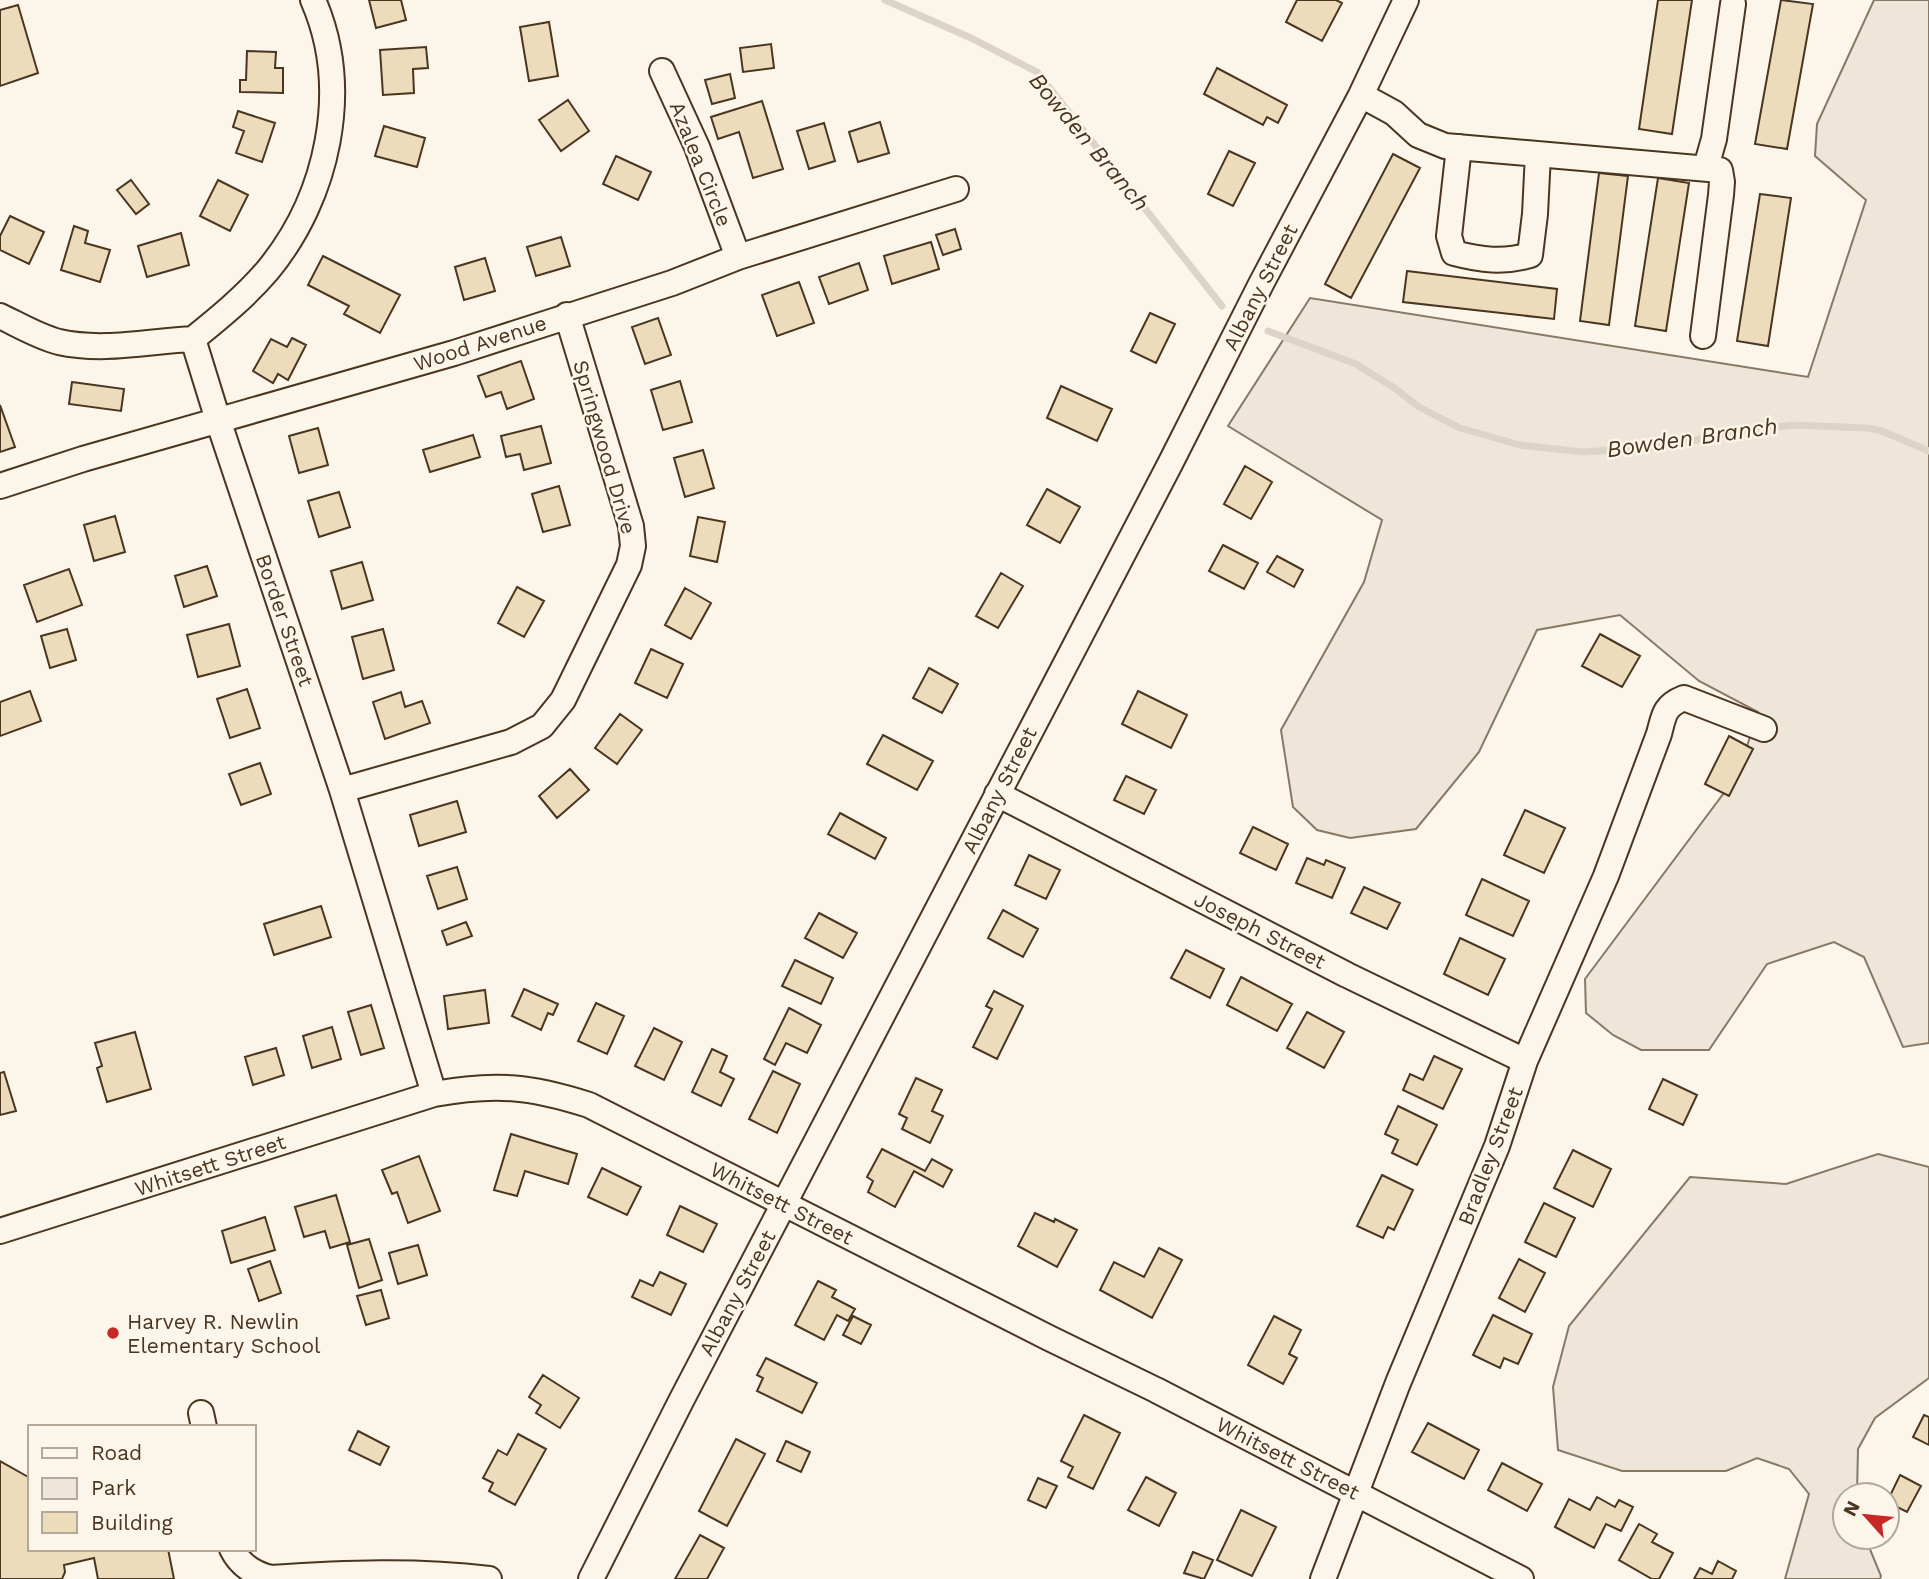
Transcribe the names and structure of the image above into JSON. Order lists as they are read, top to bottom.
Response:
{
  "streets": {
    "street": [
      "Azalea Circle",
      "Albany Street",
      "Wood Avenue",
      "Springwood Drive",
      "Border Street",
      "Joseph Street",
      "Bradley Street",
      "Whitsett Street"
    ]
  },
  "crossings": [
    ["Azalea Circle", "Wood Avenue"],
    ["Albany Street", "Joseph Street"],
    ["Albany Street", "Whitsett Street"],
    ["Wood Avenue", "Springwood Drive"],
    ["Wood Avenue", "Border Street"],
    ["Springwood Drive", "Border Street"],
    ["Border Street", "Whitsett Street"],
    ["Joseph Street", "Bradley Street"],
    ["Bradley Street", "Whitsett Street"]
  ],
  "water": ["Bowden Branch"],
  "places": ["Harvey R. Newlin Elementary School"],
  "legend": ["Road", "Park", "Building"],
  "north": "top left"
}
